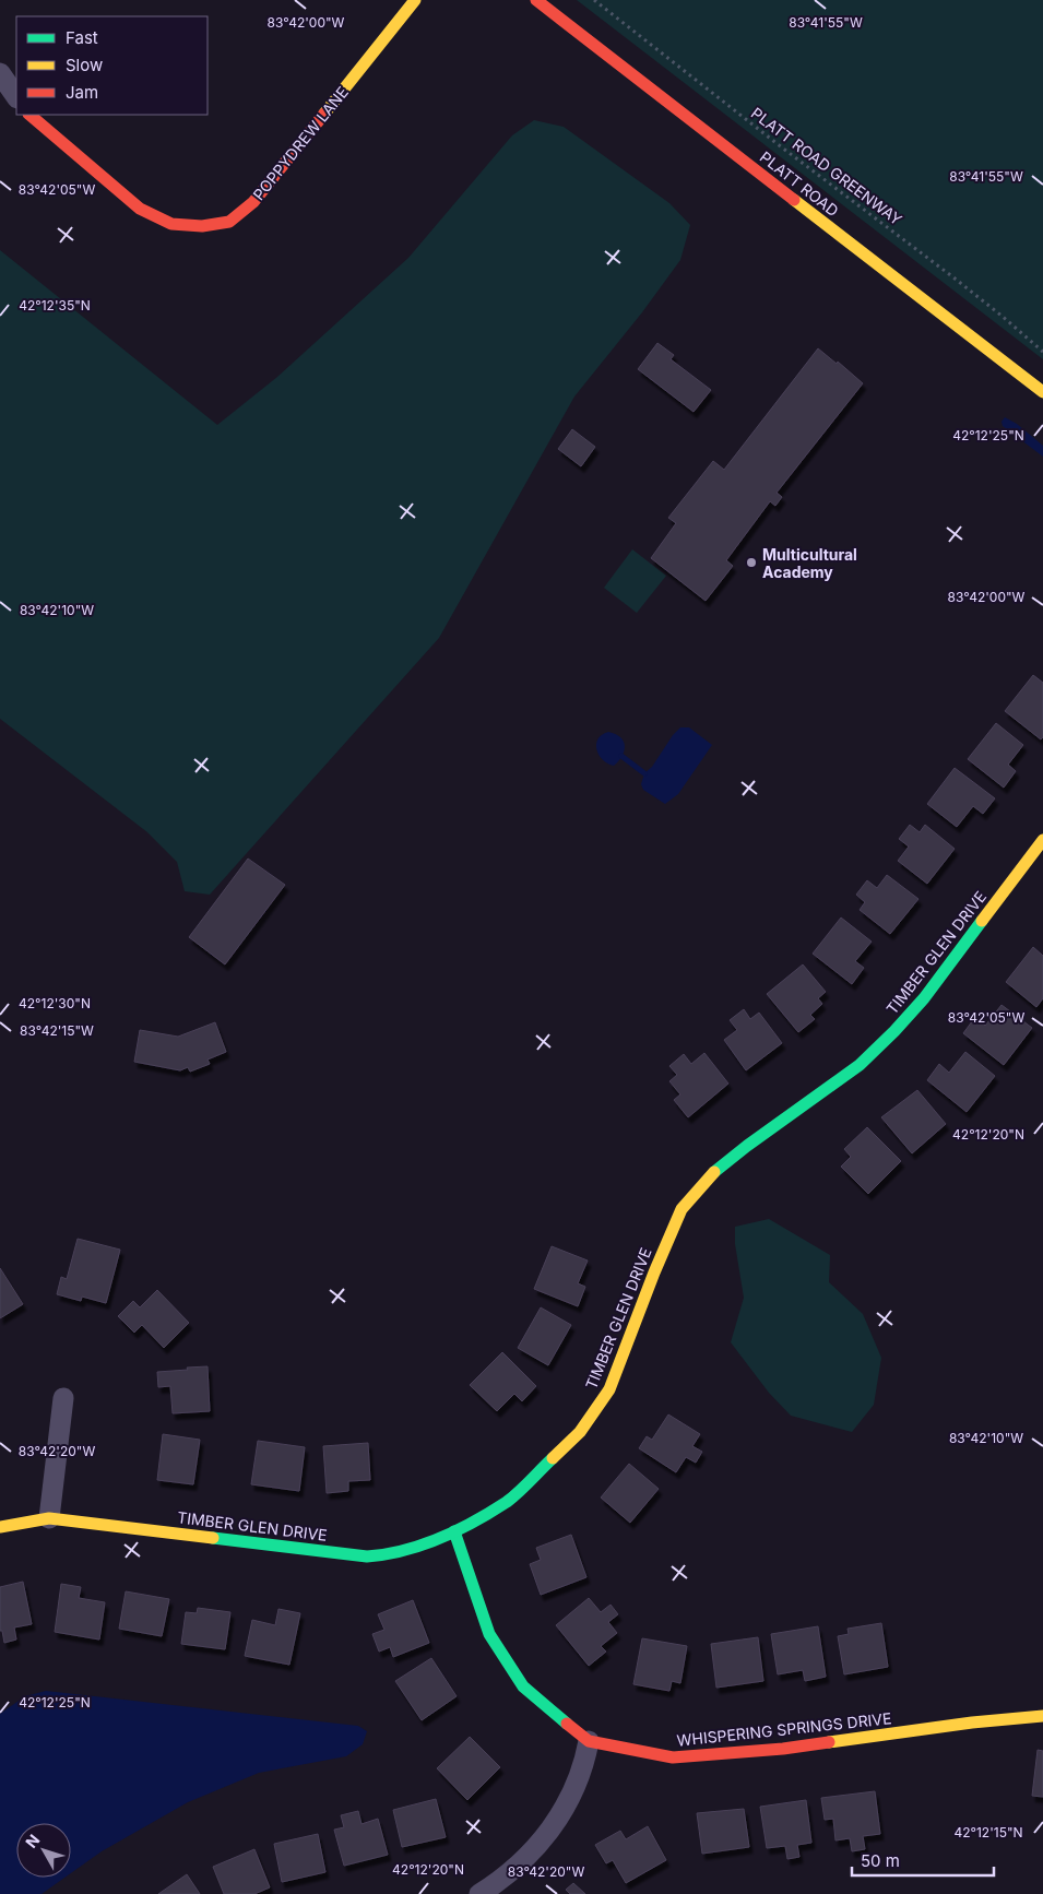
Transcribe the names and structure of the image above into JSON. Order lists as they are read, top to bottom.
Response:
{
  "streets": {
    "street": [
      "POPPYDREW LANE",
      "PLATT ROAD",
      "TIMBER GLEN DRIVE",
      "WHISPERING SPRINGS DRIVE"
    ],
    "path": ["PLATT ROAD GREENWAY"]
  },
  "crossings": [
    ["TIMBER GLEN DRIVE", "WHISPERING SPRINGS DRIVE"]
  ],
  "places": ["Multicultural Academy"],
  "legend": ["Fast", "Slow", "Jam"],
  "scale_bar": "50 m",
  "north": "top left",
  "coordinates": [
    "83°42'00\"W",
    "83°41'55\"W",
    "83°42'05\"W",
    "42°12'35\"N",
    "42°12'25\"N",
    "83°42'10\"W",
    "42°12'30\"N",
    "83°42'15\"W",
    "42°12'20\"N",
    "83°42'20\"W",
    "42°12'15\"N"
  ]
}
